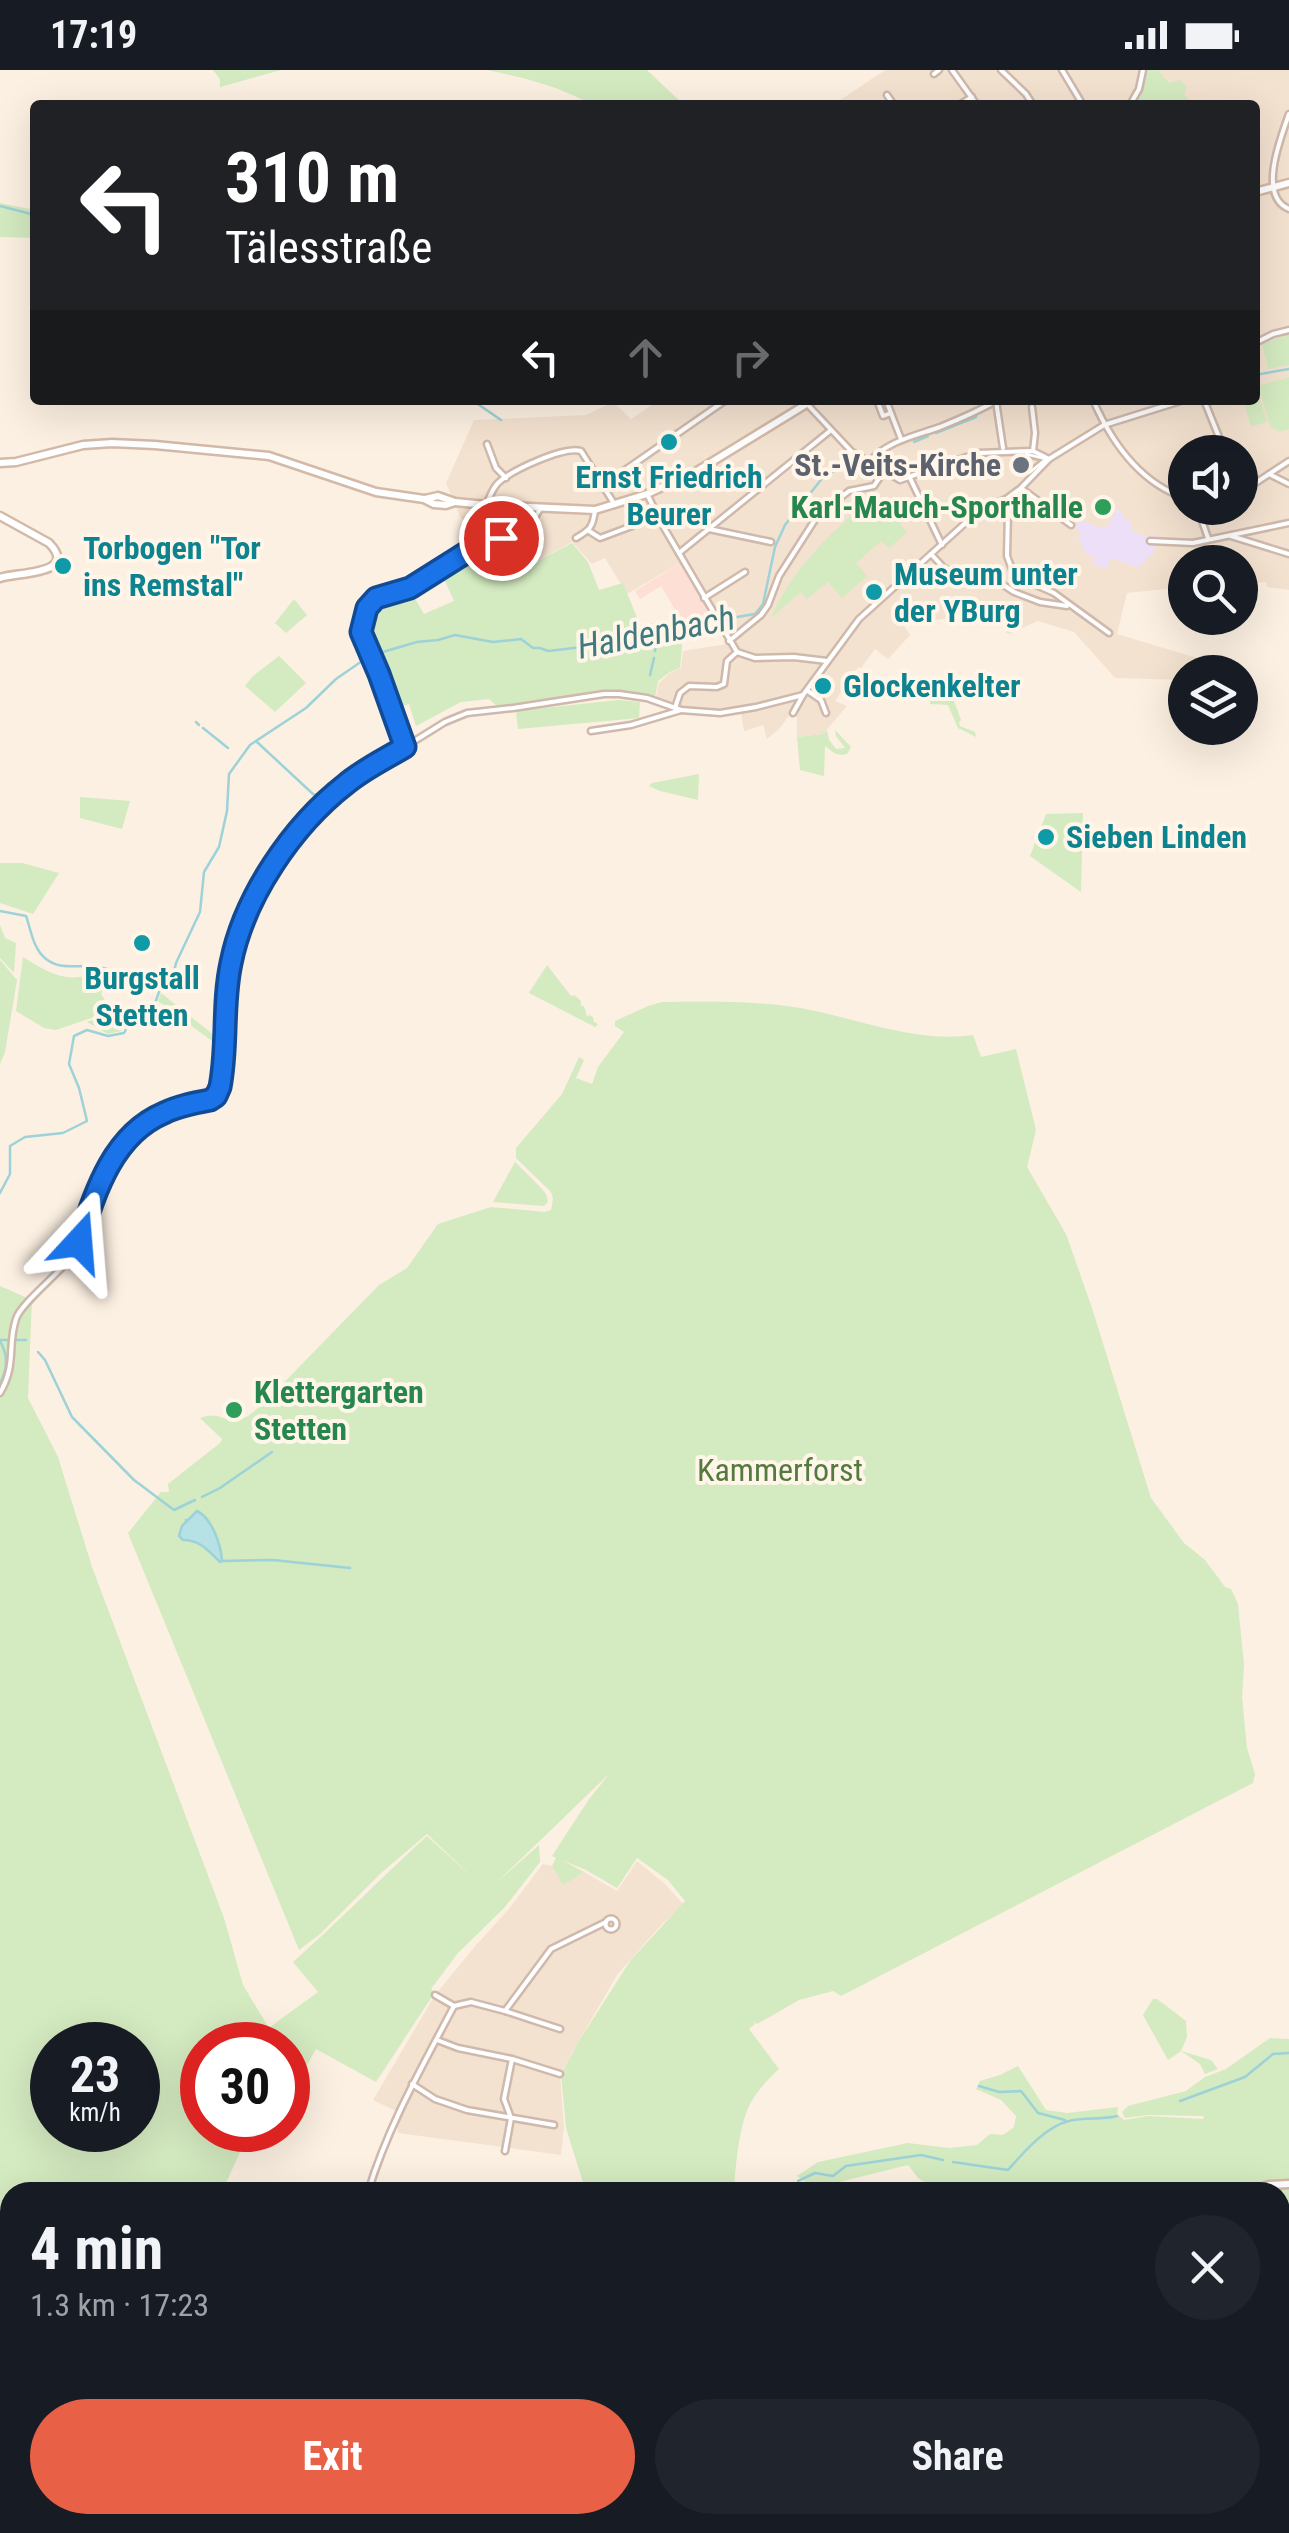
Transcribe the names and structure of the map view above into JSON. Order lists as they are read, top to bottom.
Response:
{
  "water": ["Haldenbach"],
  "parks": ["Kammerforst"],
  "places": [
    "Ernst Friedrich Beurer",
    "St.-Veits-Kirche",
    "Karl-Mauch-Sporthalle",
    "Torbogen \"Tor ins Remstal\"",
    "Museum unter der YBurg",
    "Glockenkelter",
    "Sieben Linden",
    "Burgstall Stetten",
    "Klettergarten Stetten"
  ],
  "page": {
    "status": "17:19",
    "turn": ["310 m", "Tälesstraße"],
    "speed": "23 km/h",
    "limit": "30",
    "heading": ["4 min", "1.3 km · 17:23"],
    "buttons": ["Exit", "Share"]
  }
}
